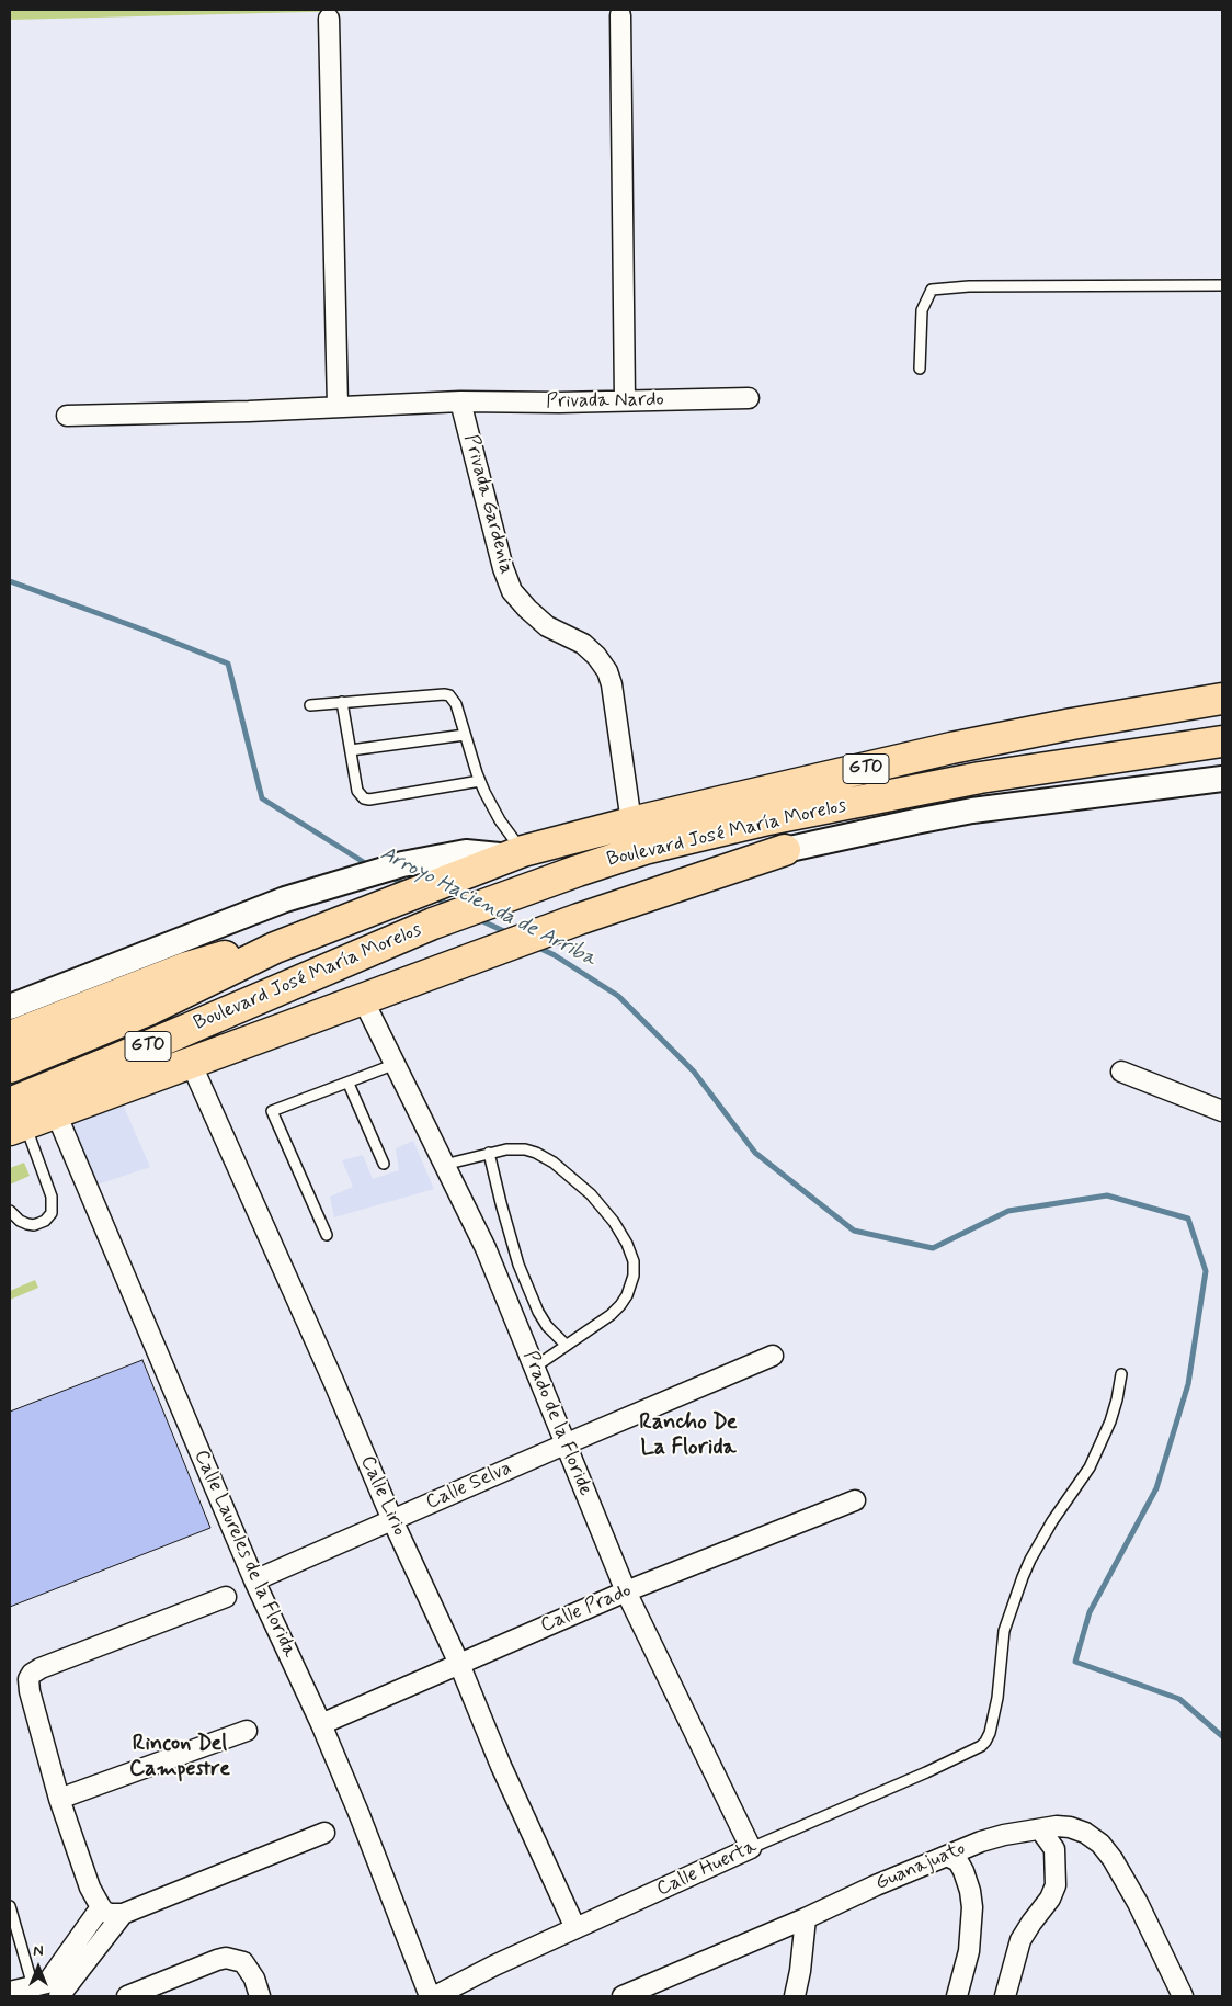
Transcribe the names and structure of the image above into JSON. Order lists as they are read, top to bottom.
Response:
{
  "streets": {
    "main road": ["GTO", "Boulevard José María Morelos"],
    "street": [
      "Privada Nardo",
      "Privada Gardenia",
      "Prado de la Floride",
      "Calle Selva",
      "Calle Lirio",
      "Calle Laureles de la Florida",
      "Calle Prado",
      "Guanajuato",
      "Calle Huerta"
    ]
  },
  "crossings": [
    ["Privada Nardo", "Privada Gardenia"],
    ["Privada Gardenia", "Boulevard José María Morelos"],
    ["Prado de la Floride", "Calle Selva"],
    ["Prado de la Floride", "Calle Prado"],
    ["Prado de la Floride", "Calle Huerta"],
    ["Calle Selva", "Calle Lirio"],
    ["Calle Selva", "Calle Laureles de la Florida"],
    ["Calle Lirio", "Calle Prado"],
    ["Calle Lirio", "Calle Huerta"],
    ["Calle Laureles de la Florida", "Calle Prado"]
  ],
  "districts": ["Rancho De La Florida", "Rincon Del Campestre"],
  "water": ["Arroyo Hacienda de Arriba"],
  "north": "top"
}
